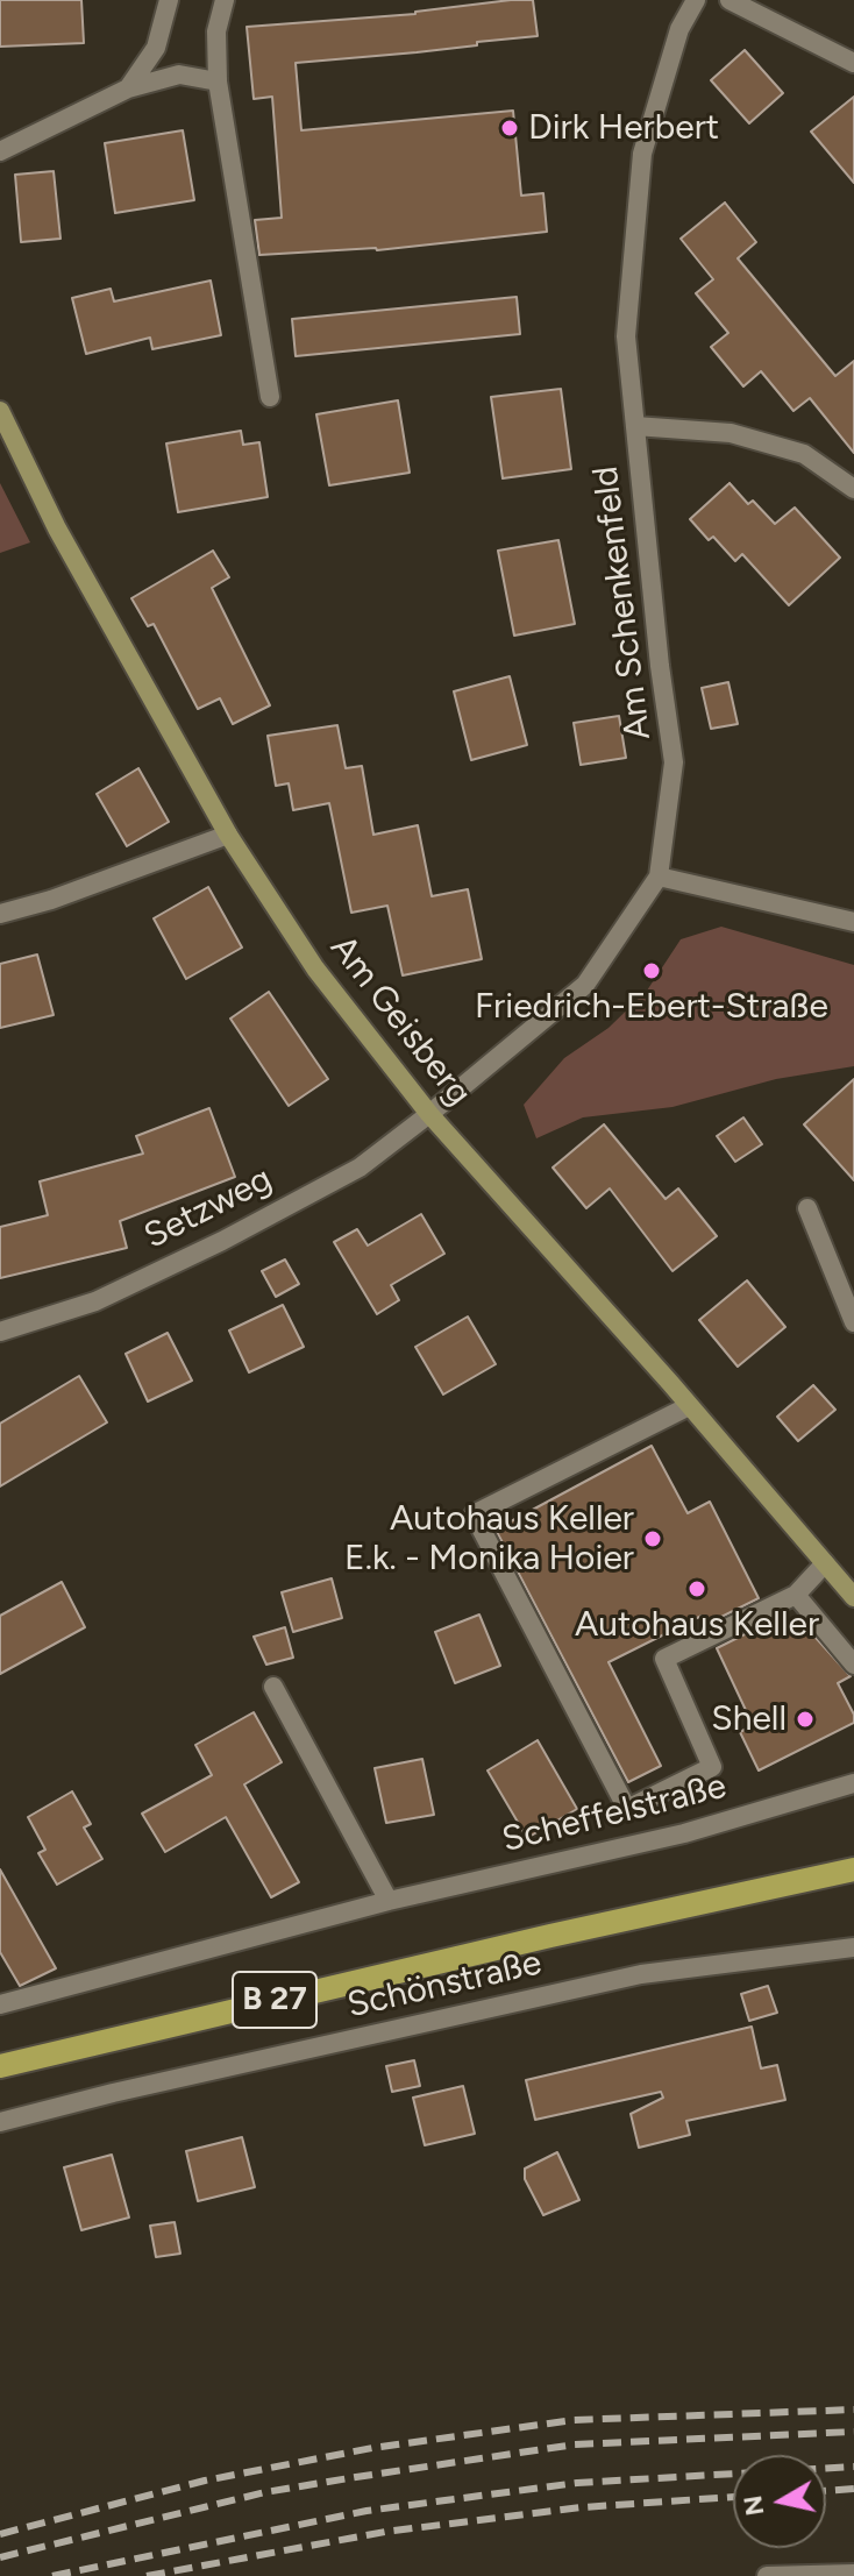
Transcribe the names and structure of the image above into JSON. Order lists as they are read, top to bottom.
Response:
{
  "streets": {
    "main road": ["B 27"],
    "street": [
      "Am Schenkenfeld",
      "Am Geisberg",
      "Setzweg",
      "Scheffelstraße",
      "Schönstraße"
    ]
  },
  "crossings": [
    ["Am Schenkenfeld", "Am Geisberg"],
    ["Am Schenkenfeld", "Setzweg"],
    ["Am Geisberg", "Setzweg"]
  ],
  "places": [
    "Dirk Herbert",
    "Friedrich-Ebert-Straße",
    "Autohaus Keller E.k. - Monika Hoier",
    "Autohaus Keller",
    "Shell"
  ],
  "north": "left"
}
